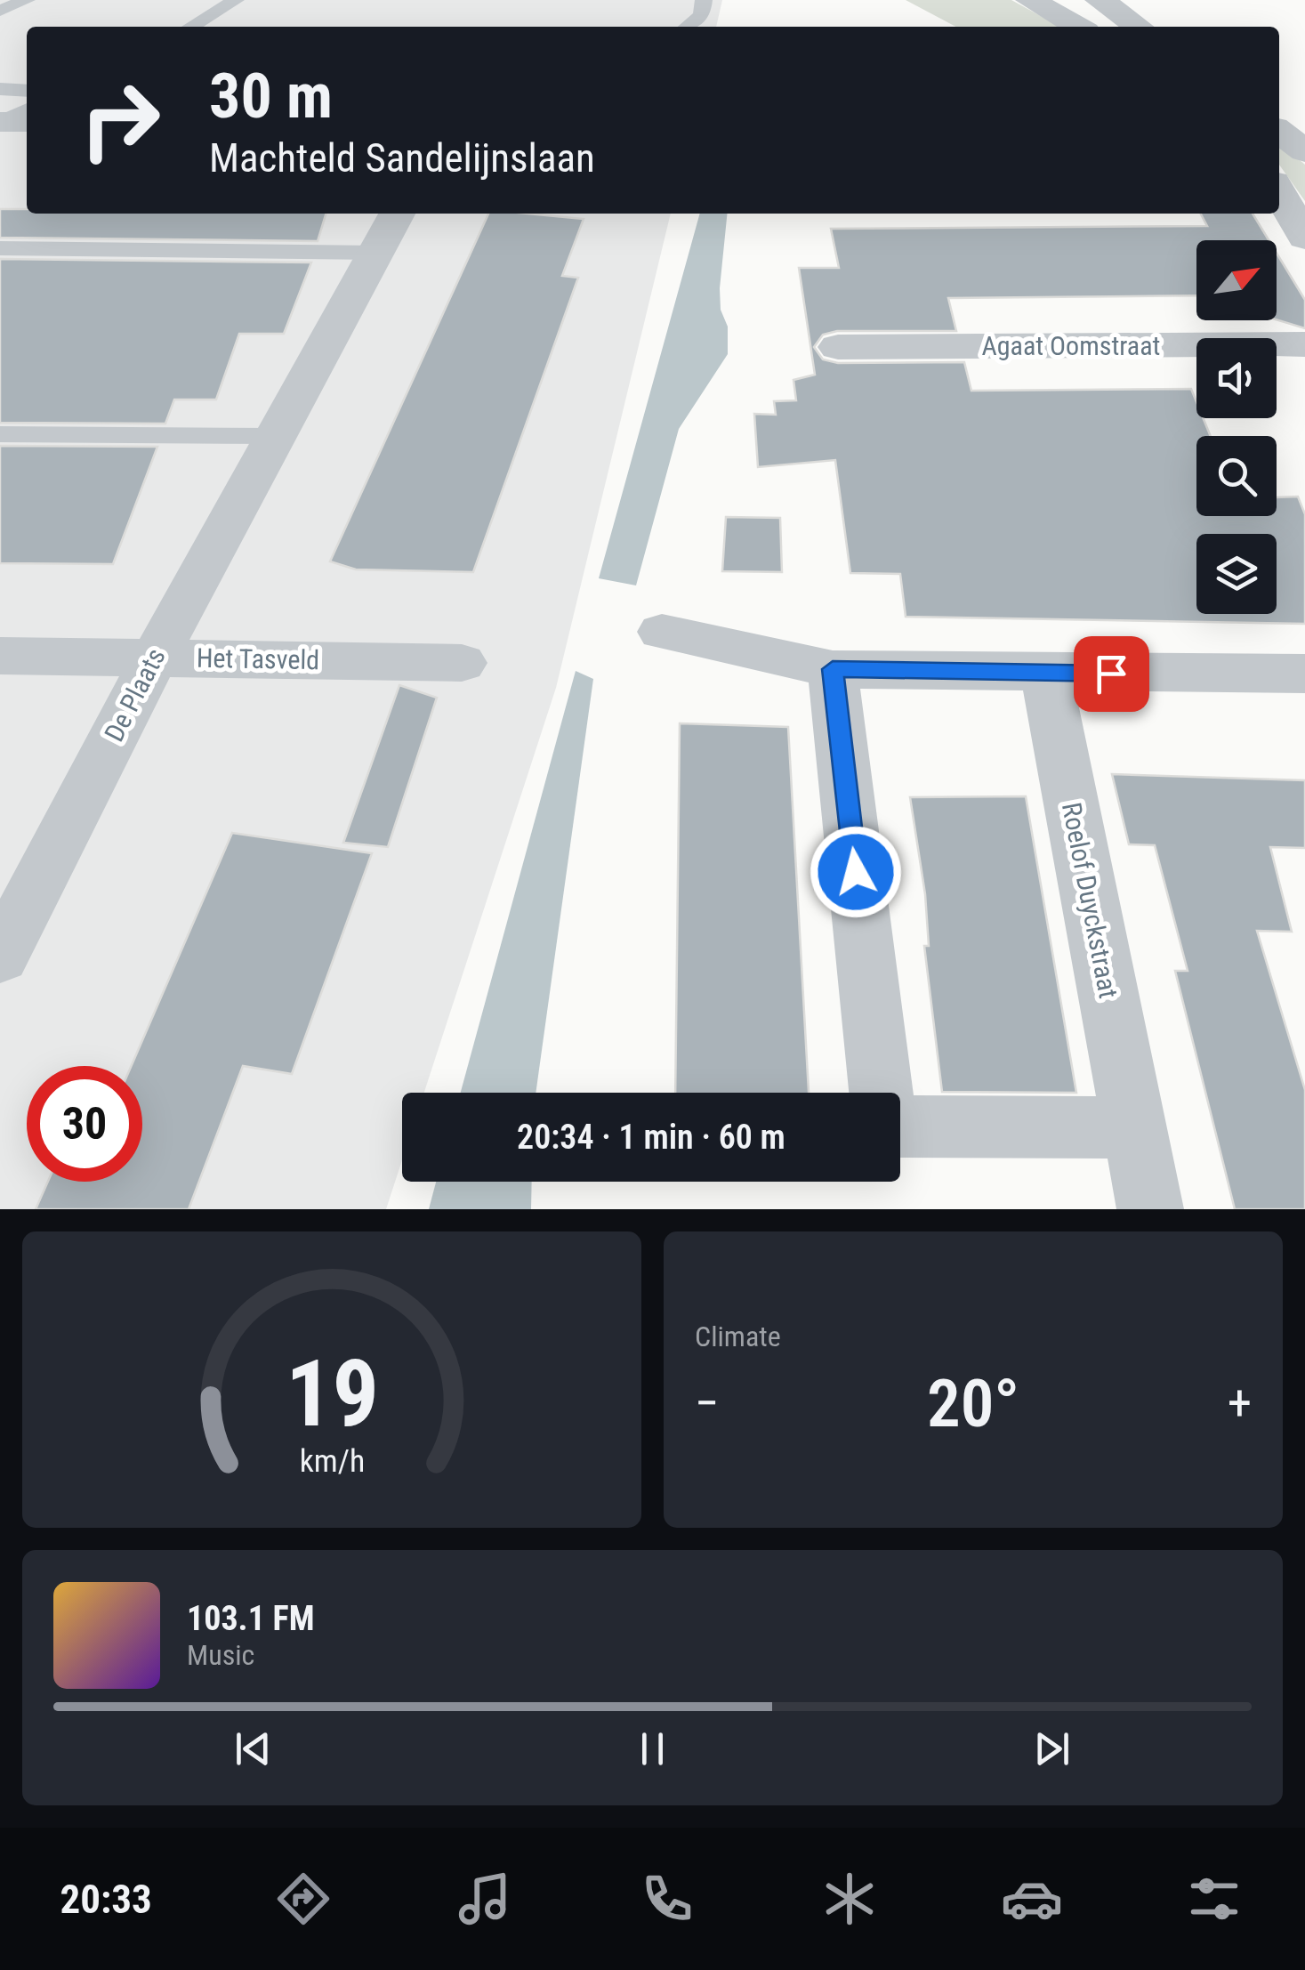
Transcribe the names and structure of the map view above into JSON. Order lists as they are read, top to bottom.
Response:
{
  "streets": {
    "street": [
      "Agaat Oomstraat",
      "Het Tasveld",
      "De Plaats",
      "Roelof Duyckstraat"
    ]
  },
  "crossings": [
    ["Het Tasveld", "De Plaats"]
  ],
  "north": "top right",
  "page": {
    "turn": ["30 m", "Machteld Sandelijnslaan"],
    "limit": "30",
    "trip": "20:34 · 1 min · 60 m",
    "tile": "Climate",
    "heat": ["−", "20°", "+"],
    "song": ["103.1 FM", "Music"],
    "tabs": "20:33",
    "gauge": ["19", "km/h"]
  }
}
